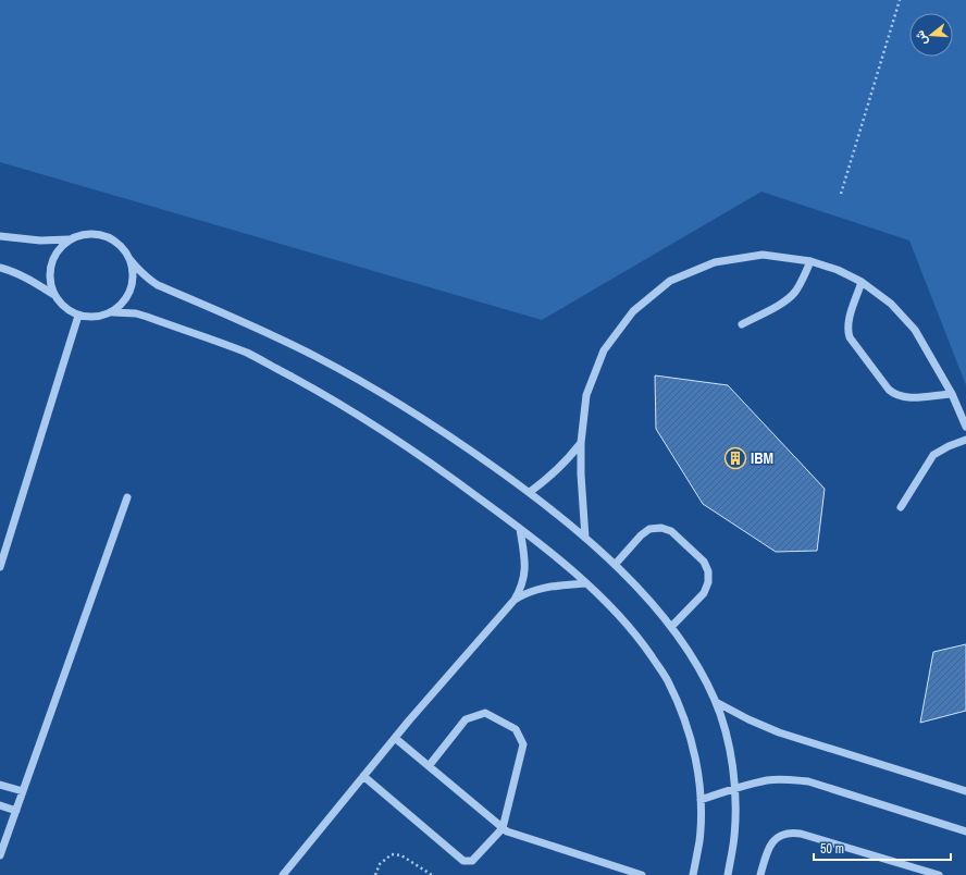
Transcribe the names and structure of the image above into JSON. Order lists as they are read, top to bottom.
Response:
{
  "places": {
    "building": ["IBM"]
  },
  "scale_bar": "50 m",
  "north": "left"
}
